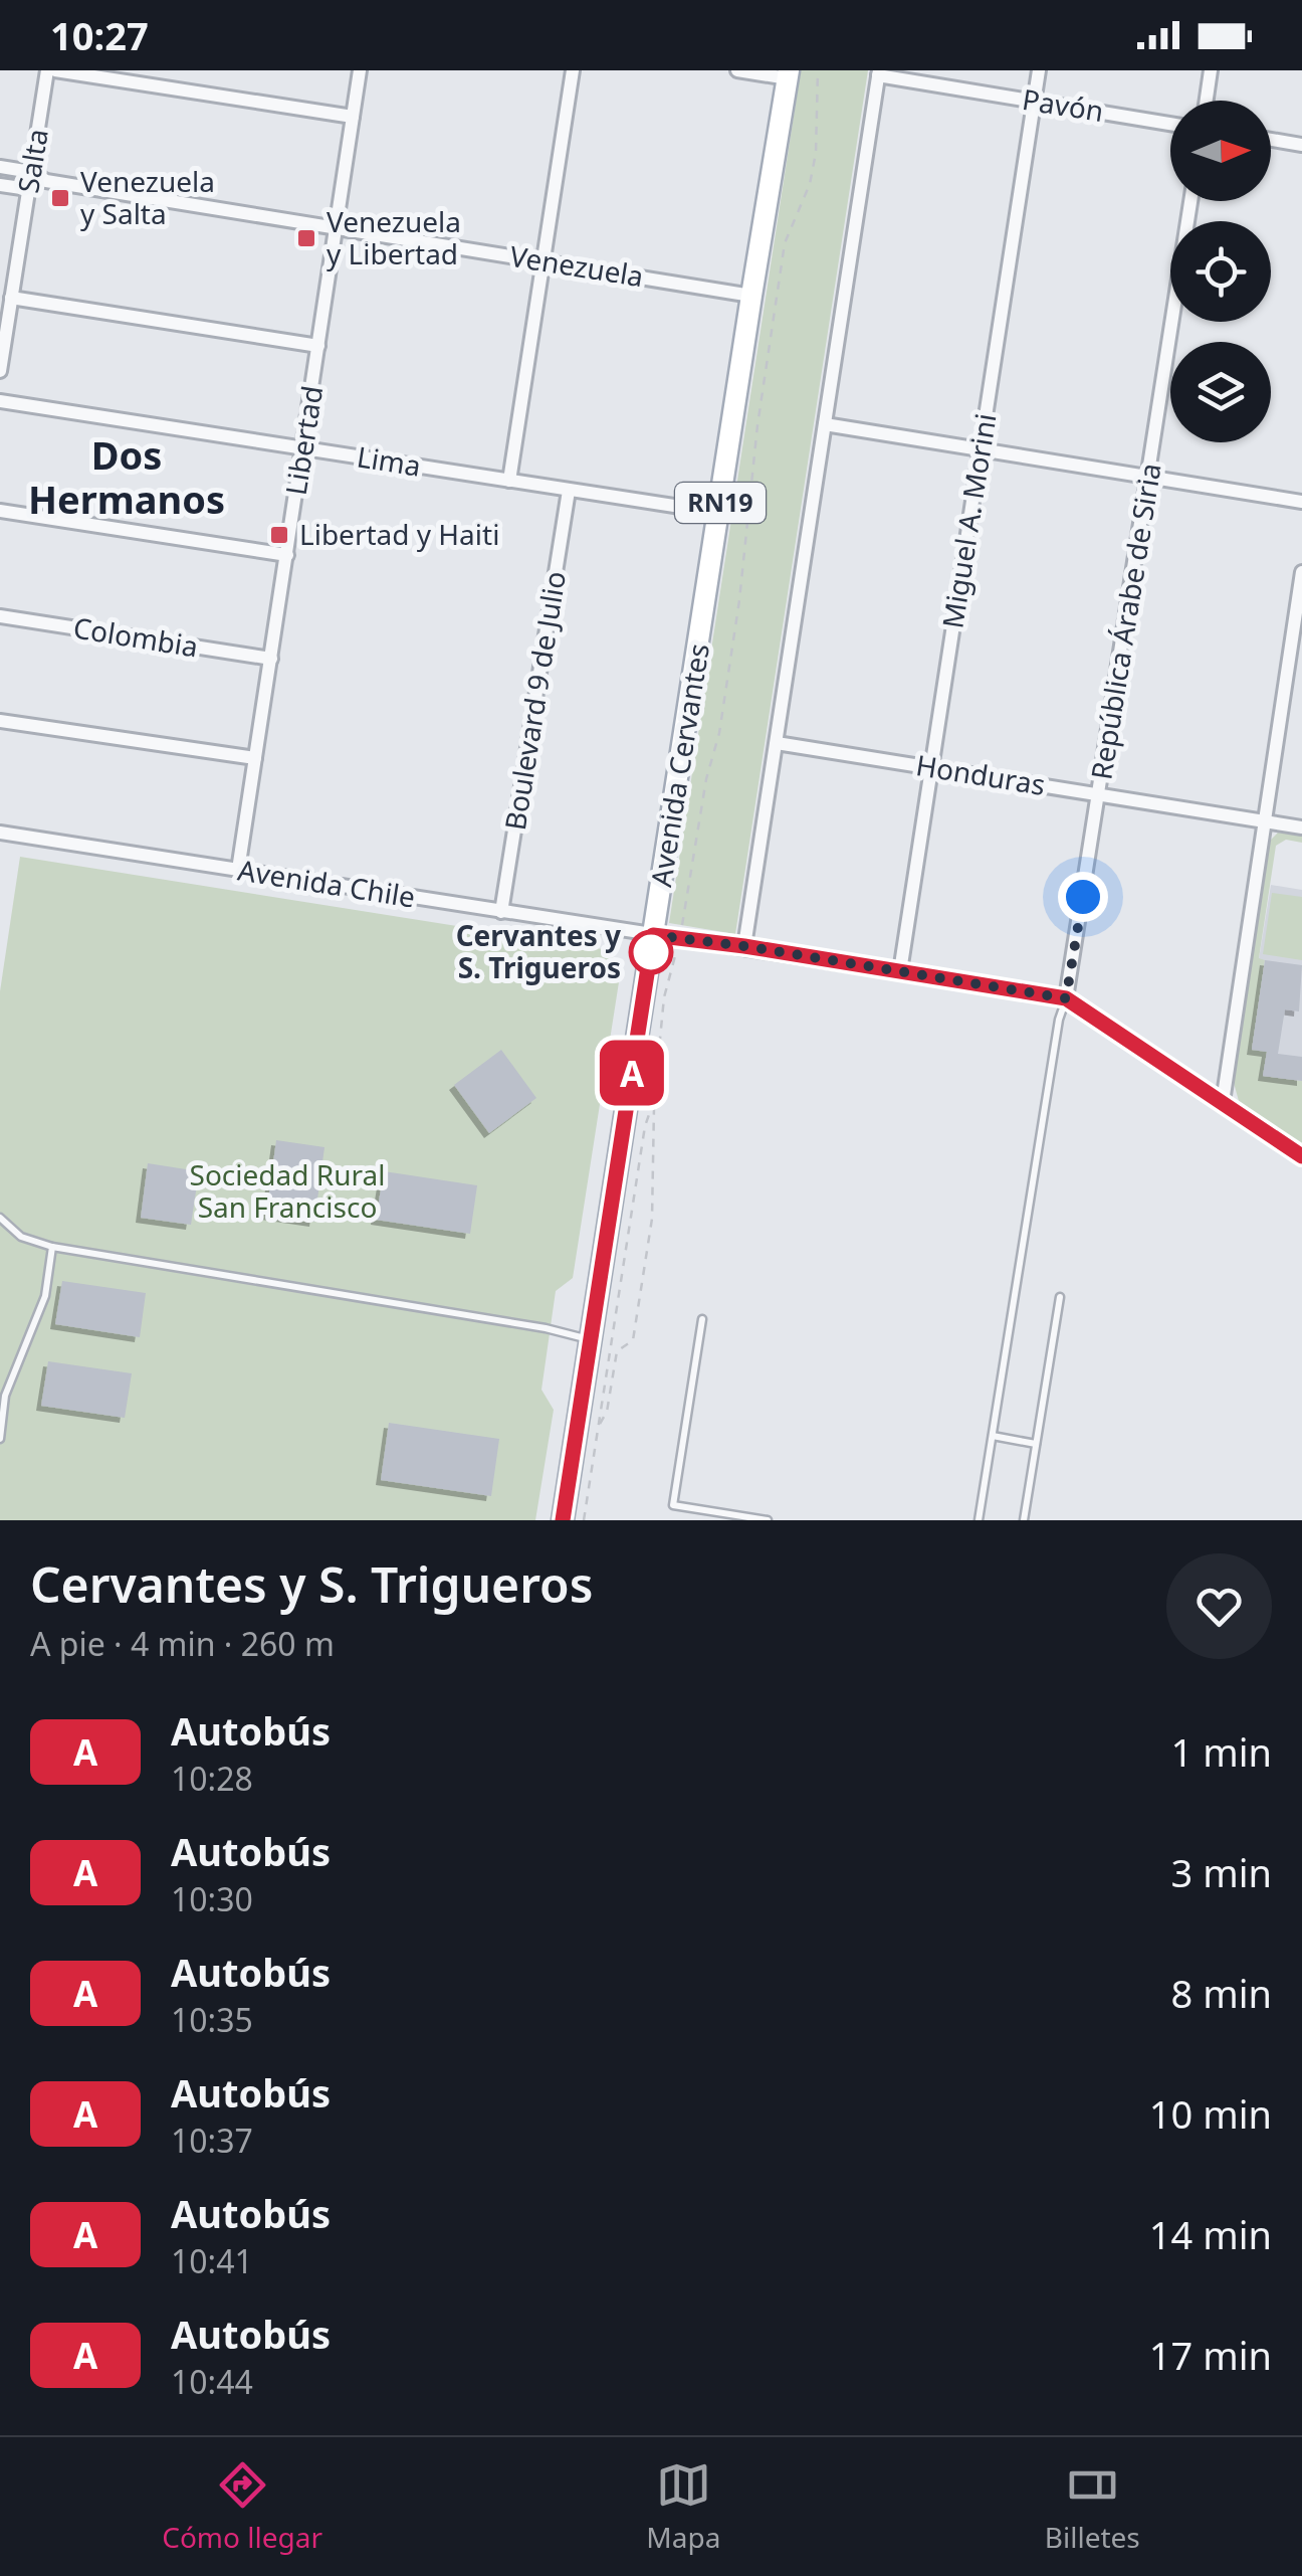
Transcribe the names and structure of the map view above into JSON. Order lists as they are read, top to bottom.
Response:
{
  "streets": {
    "main road": ["RN19", "Avenida Cervantes"],
    "street": [
      "Pavón",
      "Salta",
      "Venezuela",
      "Libertad",
      "Lima",
      "Miguel A. Morini",
      "República Árabe de Siria",
      "Colombia",
      "Boulevard 9 de Julio",
      "Honduras",
      "Avenida Chile"
    ]
  },
  "crossings": [
    ["Pavón", "Miguel A. Morini"],
    ["Salta", "Venezuela"],
    ["Venezuela", "Libertad"],
    ["Venezuela", "Avenida Cervantes"],
    ["Libertad", "Lima"],
    ["Libertad", "Colombia"],
    ["Libertad", "Avenida Chile"],
    ["Lima", "Boulevard 9 de Julio"],
    ["Lima", "Avenida Cervantes"],
    ["Miguel A. Morini", "Honduras"],
    ["Miguel A. Morini", "Avenida Chile"],
    ["República Árabe de Siria", "Honduras"],
    ["República Árabe de Siria", "Avenida Chile"],
    ["Boulevard 9 de Julio", "Avenida Chile"],
    ["Avenida Cervantes", "Avenida Chile"]
  ],
  "districts": ["Dos Hermanos"],
  "parks": ["Sociedad Rural San Francisco"],
  "places": {
    "transit": ["Venezuela y Salta", "Venezuela y Libertad", "Libertad y Haiti"],
    "other": ["Cervantes y S. Trigueros"]
  },
  "lines": ["bus line A"],
  "north": "right",
  "page": {
    "status": "10:27",
    "on_map": "A",
    "heading": ["Cervantes y S. Trigueros", "A pie · 4 min · 260 m"],
    "list": [
      {
        "mark": "A",
        "name": "Autobús",
        "note": "10:28",
        "value": "1 min"
      },
      {
        "mark": "A",
        "name": "Autobús",
        "note": "10:30",
        "value": "3 min"
      },
      {
        "mark": "A",
        "name": "Autobús",
        "note": "10:35",
        "value": "8 min"
      },
      {
        "mark": "A",
        "name": "Autobús",
        "note": "10:37",
        "value": "10 min"
      },
      {
        "mark": "A",
        "name": "Autobús",
        "note": "10:41",
        "value": "14 min"
      },
      {
        "mark": "A",
        "name": "Autobús",
        "note": "10:44",
        "value": "17 min"
      }
    ],
    "tabs": ["Cómo llegar", "Mapa", "Billetes"]
  }
}
